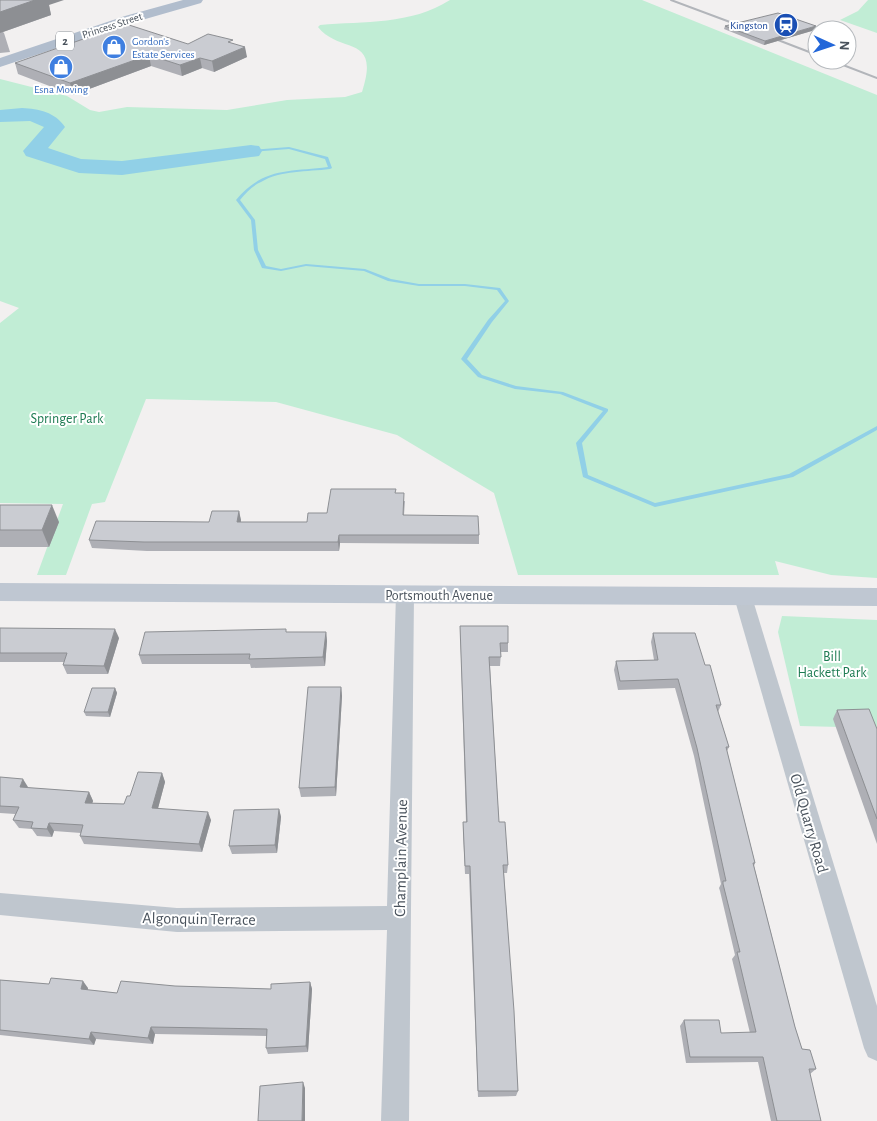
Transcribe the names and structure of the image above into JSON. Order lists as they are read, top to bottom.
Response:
{
  "streets": {
    "main road": ["Princess Street", "2", "Portsmouth Avenue"],
    "street": ["Old Quarry Road", "Champlain Avenue", "Algonquin Terrace"]
  },
  "crossings": [
    ["Portsmouth Avenue", "Old Quarry Road"],
    ["Portsmouth Avenue", "Champlain Avenue"],
    ["Champlain Avenue", "Algonquin Terrace"]
  ],
  "parks": ["Springer Park", "Bill Hackett Park"],
  "places": {
    "station": ["Kingston"],
    "shop": ["Gordon's Estate Services", "Esna Moving"]
  },
  "north": "right"
}
